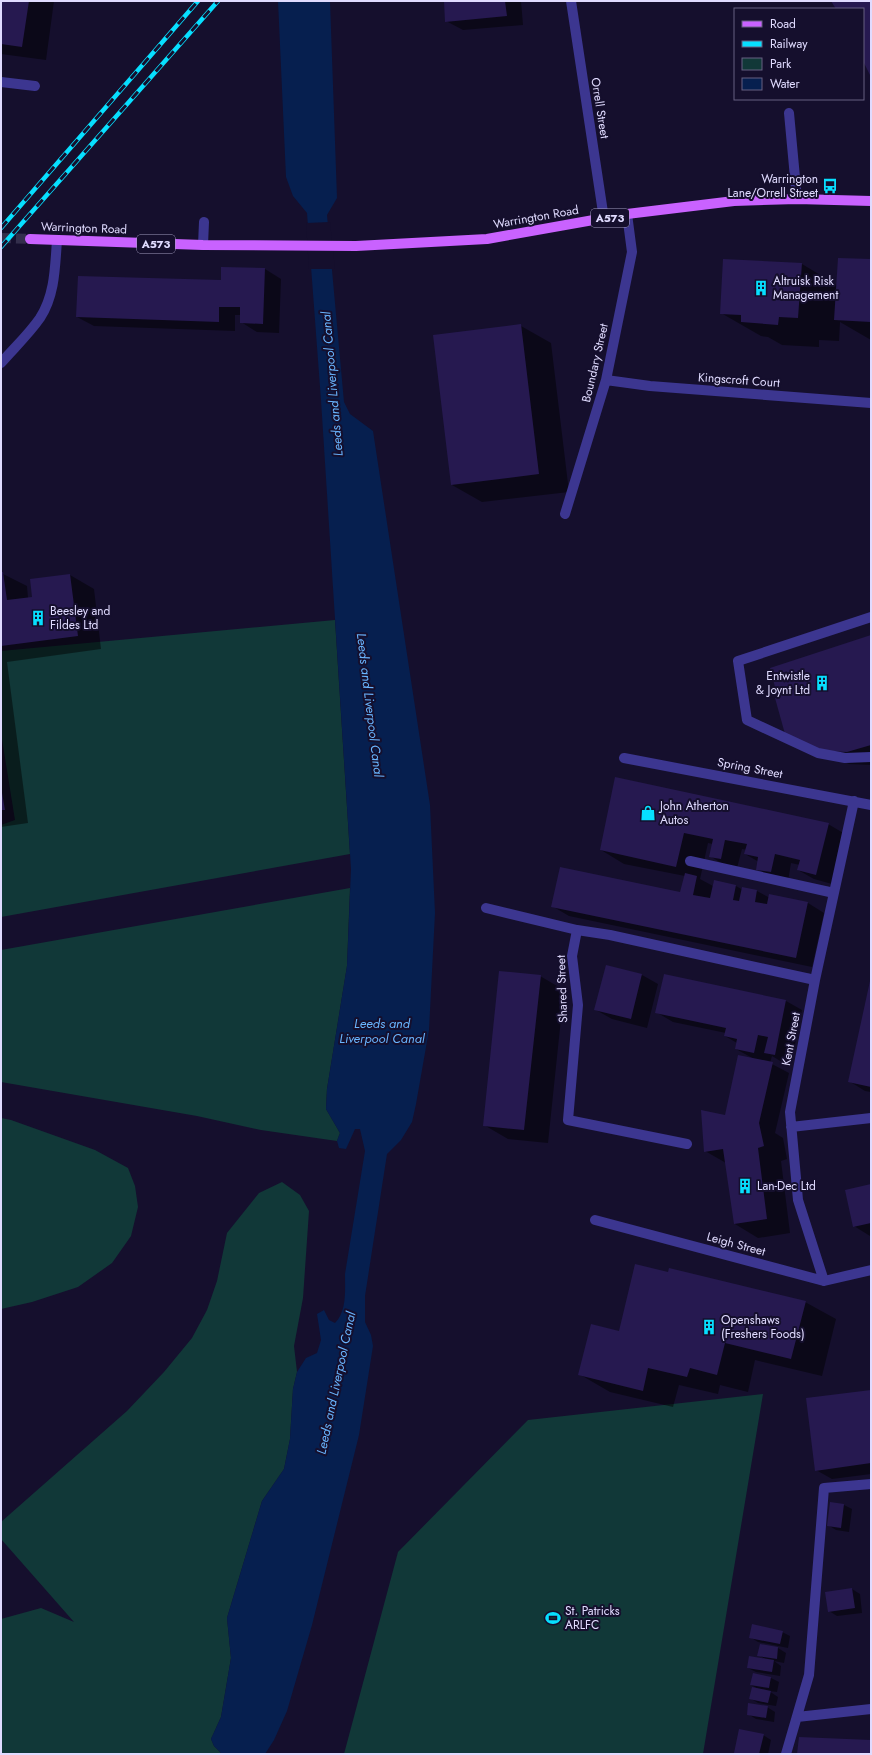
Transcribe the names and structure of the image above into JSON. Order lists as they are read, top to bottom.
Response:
{
  "streets": {
    "main road": ["Warrington Road", "A573"],
    "street": [
      "Orrell Street",
      "Boundary Street",
      "Kingscroft Court",
      "Spring Street",
      "Shared Street",
      "Kent Street",
      "Leigh Street"
    ]
  },
  "crossings": [
    ["Orrell Street", "Warrington Road"],
    ["Warrington Road", "Boundary Street"],
    ["Boundary Street", "Kingscroft Court"],
    ["Spring Street", "Kent Street"],
    ["Kent Street", "Leigh Street"]
  ],
  "water": ["Leeds and Liverpool Canal"],
  "places": {
    "bus stop": ["Warrington Lane/Orrell Street"],
    "building": [
      "Altruisk Risk Management",
      "Beesley and Fildes Ltd",
      "Entwistle & Joynt Ltd",
      "Lan-Dec Ltd",
      "Openshaws (Freshers Foods)"
    ],
    "shop": ["John Atherton Autos"],
    "sports": ["St. Patricks ARLFC"]
  },
  "legend": [
    "Road",
    "Railway",
    "Park",
    "Water"
  ]
}
